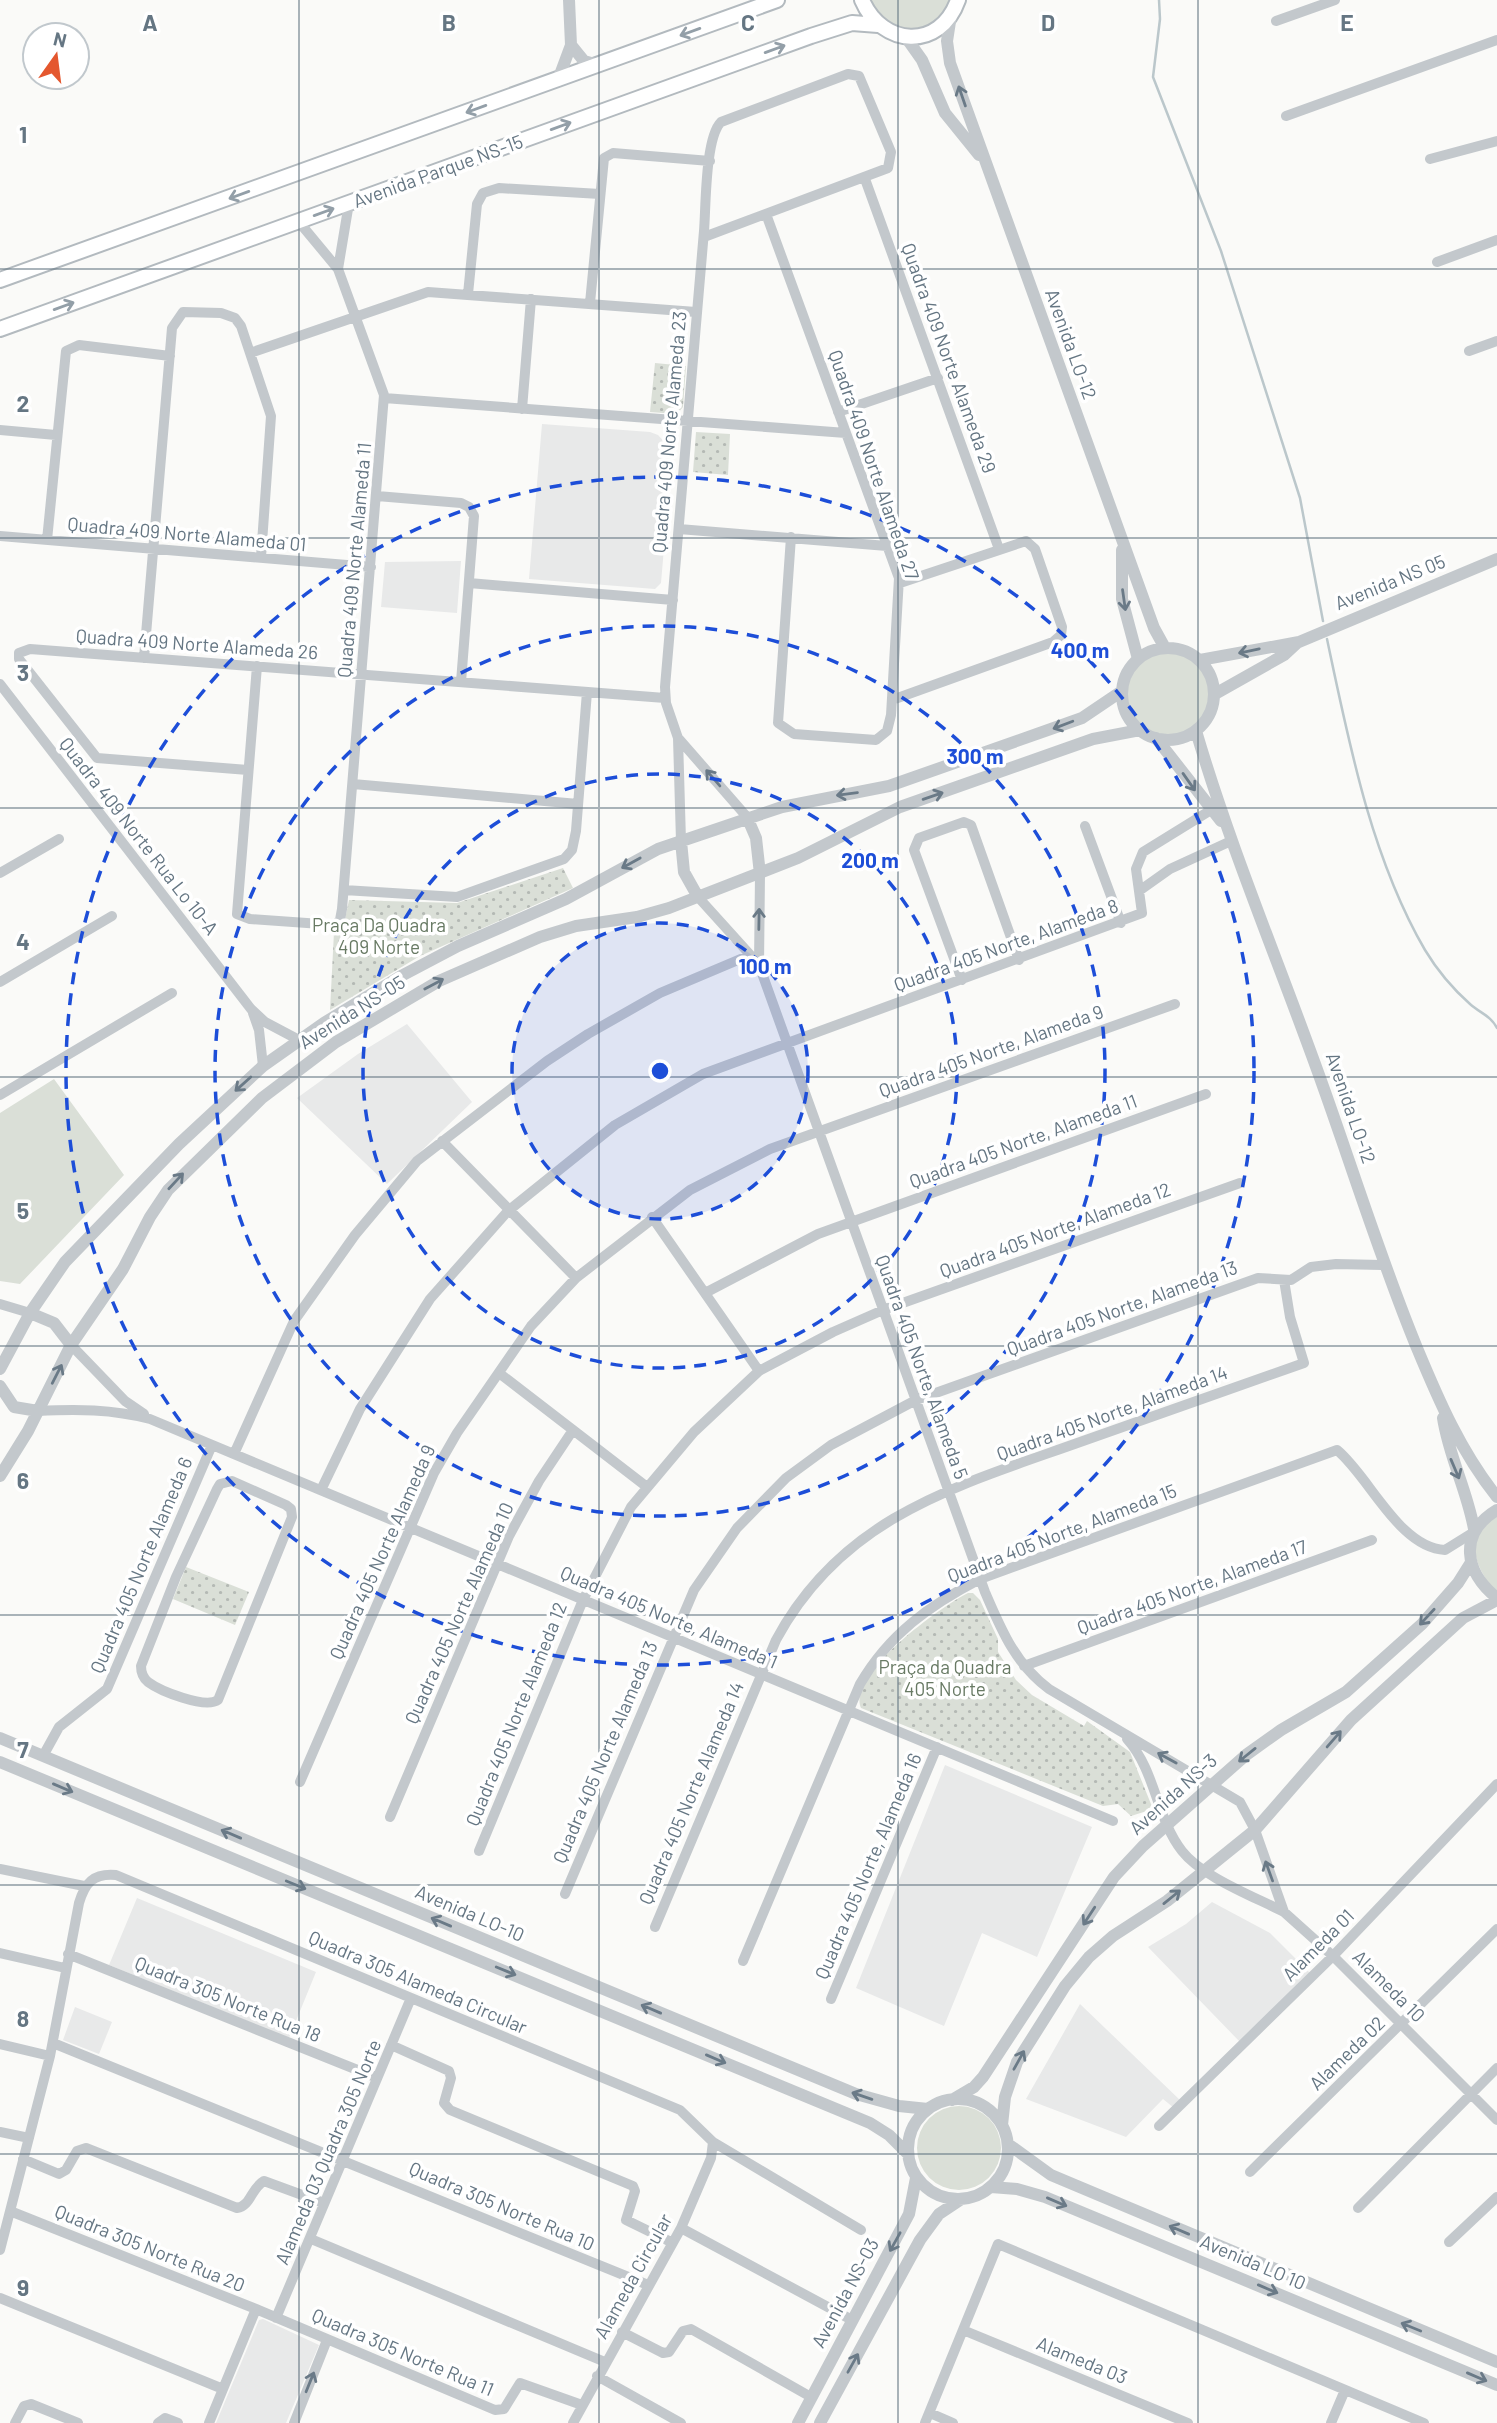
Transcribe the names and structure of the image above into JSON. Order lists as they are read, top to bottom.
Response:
{
  "streets": {
    "main road": ["Avenida Parque NS-15"],
    "street": [
      "Avenida LO-12",
      "Quadra 409 Norte Alameda 29",
      "Quadra 409 Norte Alameda 23",
      "Quadra 409 Norte Alameda 27",
      "Quadra 409 Norte Alameda 01",
      "Quadra 409 Norte Alameda 11",
      "Avenida NS 05",
      "Quadra 409 Norte Alameda 26",
      "Quadra 409 Norte Rua Lo 10-A",
      "Quadra 405 Norte, Alameda 8",
      "Avenida NS-05",
      "Quadra 405 Norte, Alameda 9",
      "Quadra 405 Norte, Alameda 11",
      "Quadra 405 Norte, Alameda 12",
      "Quadra 405 Norte, Alameda 13",
      "Quadra 405 Norte, Alameda 5",
      "Quadra 405 Norte, Alameda 14",
      "Quadra 405 Norte, Alameda 15",
      "Quadra 405 Norte Alameda 9",
      "Quadra 405 Norte Alameda 6",
      "Quadra 405 Norte, Alameda 17",
      "Quadra 405 Norte Alameda 10",
      "Quadra 405 Norte, Alameda 1",
      "Quadra 405 Norte Alameda 12",
      "Quadra 405 Norte Alameda 13",
      "Quadra 405 Norte Alameda 14",
      "Avenida NS-3",
      "Quadra 405 Norte, Alameda 16",
      "Avenida LO-10",
      "Alameda 01",
      "Quadra 305 Alameda Circular",
      "Alameda 10",
      "Quadra 305 Norte Rua 18",
      "Alameda 02",
      "Alameda 03 Quadra 305 Norte",
      "Quadra 305 Norte Rua 10",
      "Quadra 305 Norte Rua 20",
      "Avenida LO 10",
      "Alameda Circular",
      "Avenida NS-03",
      "Quadra 305 Norte Rua 11",
      "Alameda 03"
    ]
  },
  "crossings": [
    ["Avenida Parque NS-15", "Avenida LO-12"],
    ["Avenida Parque NS-15", "Quadra 409 Norte Alameda 11"],
    ["Avenida LO-12", "Avenida NS 05"],
    ["Avenida LO-12", "Quadra 405 Norte, Alameda 8"],
    ["Avenida LO-12", "Avenida NS-05"],
    ["Avenida LO-12", "Quadra 405 Norte, Alameda 13"],
    ["Avenida LO-12", "Quadra 405 Norte, Alameda 15"],
    ["Quadra 409 Norte Alameda 29", "Quadra 409 Norte Alameda 23"],
    ["Quadra 409 Norte Alameda 23", "Quadra 409 Norte Alameda 26"],
    ["Quadra 409 Norte Alameda 23", "Avenida NS-05"],
    ["Quadra 409 Norte Alameda 01", "Quadra 409 Norte Alameda 11"],
    ["Quadra 409 Norte Alameda 11", "Quadra 409 Norte Alameda 26"],
    ["Avenida NS 05", "Avenida NS-05"],
    ["Quadra 409 Norte Rua Lo 10-A", "Avenida NS-05"],
    ["Quadra 405 Norte, Alameda 8", "Quadra 405 Norte, Alameda 5"],
    ["Quadra 405 Norte, Alameda 8", "Quadra 405 Norte, Alameda 1"],
    ["Quadra 405 Norte, Alameda 9", "Quadra 405 Norte, Alameda 5"],
    ["Quadra 405 Norte, Alameda 9", "Quadra 405 Norte Alameda 9"],
    ["Quadra 405 Norte, Alameda 11", "Quadra 405 Norte, Alameda 5"],
    ["Quadra 405 Norte, Alameda 12", "Quadra 405 Norte, Alameda 5"],
    ["Quadra 405 Norte, Alameda 12", "Quadra 405 Norte Alameda 12"],
    ["Quadra 405 Norte, Alameda 13", "Quadra 405 Norte, Alameda 5"],
    ["Quadra 405 Norte, Alameda 13", "Quadra 405 Norte, Alameda 14"],
    ["Quadra 405 Norte, Alameda 13", "Quadra 405 Norte Alameda 13"],
    ["Quadra 405 Norte, Alameda 5", "Quadra 405 Norte, Alameda 14"],
    ["Quadra 405 Norte, Alameda 5", "Quadra 405 Norte, Alameda 15"],
    ["Quadra 405 Norte, Alameda 5", "Quadra 405 Norte Alameda 9"],
    ["Quadra 405 Norte, Alameda 5", "Quadra 405 Norte, Alameda 17"],
    ["Quadra 405 Norte, Alameda 5", "Quadra 405 Norte Alameda 12"],
    ["Quadra 405 Norte, Alameda 5", "Quadra 405 Norte Alameda 13"],
    ["Quadra 405 Norte, Alameda 5", "Avenida NS-3"],
    ["Quadra 405 Norte, Alameda 5", "Alameda 10"],
    ["Quadra 405 Norte, Alameda 14", "Quadra 405 Norte, Alameda 1"],
    ["Quadra 405 Norte, Alameda 14", "Quadra 405 Norte Alameda 14"],
    ["Quadra 405 Norte, Alameda 15", "Quadra 405 Norte, Alameda 1"],
    ["Quadra 405 Norte Alameda 9", "Quadra 405 Norte, Alameda 1"],
    ["Quadra 405 Norte Alameda 6", "Quadra 405 Norte, Alameda 1"],
    ["Quadra 405 Norte Alameda 6", "Avenida LO-10"],
    ["Quadra 405 Norte Alameda 10", "Quadra 405 Norte, Alameda 1"],
    ["Quadra 405 Norte, Alameda 1", "Quadra 405 Norte Alameda 12"],
    ["Quadra 405 Norte, Alameda 1", "Quadra 405 Norte Alameda 13"],
    ["Quadra 405 Norte, Alameda 1", "Quadra 405 Norte Alameda 14"],
    ["Quadra 405 Norte, Alameda 1", "Quadra 405 Norte, Alameda 16"],
    ["Avenida NS-3", "Avenida LO-10"],
    ["Avenida NS-3", "Avenida LO 10"],
    ["Avenida NS-3", "Avenida NS-03"],
    ["Avenida LO-10", "Avenida LO 10"],
    ["Avenida LO-10", "Avenida NS-03"],
    ["Alameda 01", "Alameda 10"],
    ["Quadra 305 Alameda Circular", "Alameda 03 Quadra 305 Norte"],
    ["Quadra 305 Alameda Circular", "Alameda Circular"],
    ["Alameda 10", "Alameda 02"],
    ["Quadra 305 Norte Rua 18", "Alameda 03 Quadra 305 Norte"],
    ["Alameda 03 Quadra 305 Norte", "Quadra 305 Norte Rua 10"],
    ["Alameda 03 Quadra 305 Norte", "Quadra 305 Norte Rua 20"],
    ["Alameda 03 Quadra 305 Norte", "Quadra 305 Norte Rua 11"],
    ["Quadra 305 Norte Rua 10", "Alameda Circular"],
    ["Quadra 305 Norte Rua 20", "Quadra 305 Norte Rua 11"],
    ["Avenida LO 10", "Avenida NS-03"],
    ["Alameda Circular", "Quadra 305 Norte Rua 11"]
  ],
  "parks": ["Praça Da Quadra 409 Norte", "Praça da Quadra 405 Norte"],
  "north": "top",
  "grid": {
    "columns": [
      "A",
      "B",
      "C",
      "D",
      "E"
    ],
    "rows": [
      "1",
      "2",
      "3",
      "4",
      "5",
      "6",
      "7",
      "8",
      "9"
    ]
  },
  "rings": [
    "400 m",
    "300 m",
    "200 m",
    "100 m"
  ]
}
